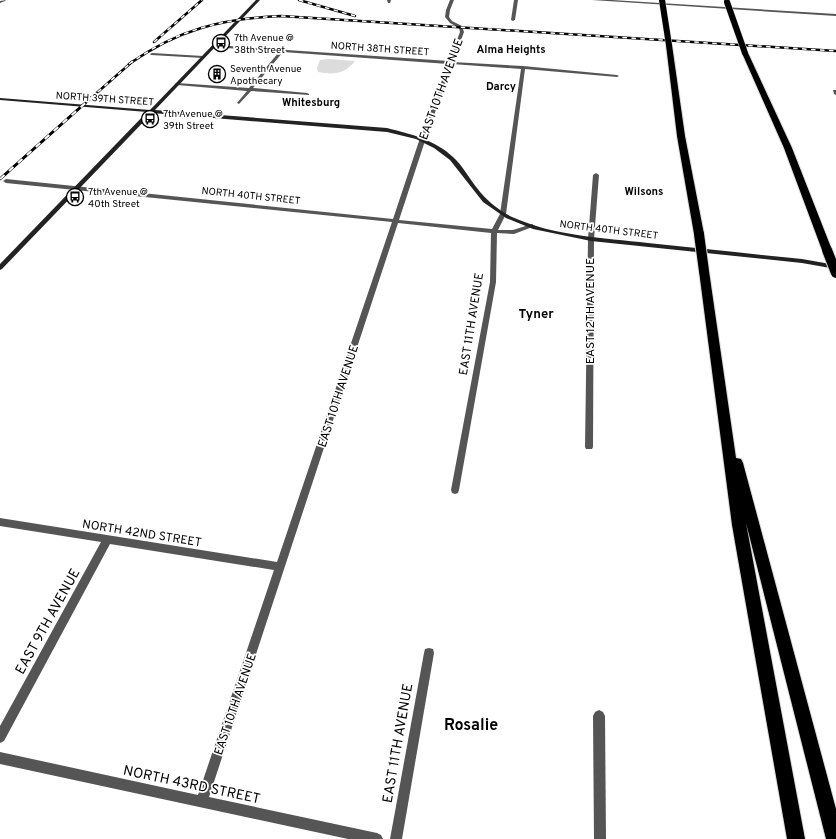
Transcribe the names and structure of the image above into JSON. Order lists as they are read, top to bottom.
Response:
{
  "streets": {
    "main road": ["NORTH 39TH STREET", "NORTH 40TH STREET"],
    "street": [
      "NORTH 38TH STREET",
      "EAST 10TH AVENUE",
      "EAST 12TH AVENUE",
      "EAST 11TH AVENUE",
      "NORTH 42ND STREET",
      "EAST 9TH AVENUE",
      "NORTH 43RD STREET"
    ]
  },
  "crossings": [
    ["NORTH 38TH STREET", "EAST 10TH AVENUE"],
    ["NORTH 38TH STREET", "EAST 11TH AVENUE"],
    ["EAST 10TH AVENUE", "NORTH 39TH STREET"],
    ["EAST 10TH AVENUE", "NORTH 40TH STREET"],
    ["EAST 10TH AVENUE", "NORTH 42ND STREET"],
    ["EAST 10TH AVENUE", "NORTH 43RD STREET"],
    ["NORTH 39TH STREET", "NORTH 40TH STREET"],
    ["NORTH 40TH STREET", "EAST 12TH AVENUE"],
    ["NORTH 40TH STREET", "EAST 11TH AVENUE"],
    ["NORTH 42ND STREET", "EAST 9TH AVENUE"]
  ],
  "districts": [
    "Alma Heights",
    "Darcy",
    "Whitesburg",
    "Wilsons",
    "Tyner",
    "Rosalie"
  ],
  "places": {
    "bus stop": ["7th Avenue @ 38th Street", "7th Avenue @ 39th Street", "7th Avenue @ 40th Street"],
    "building": ["Seventh Avenue Apothecary"]
  }
}
